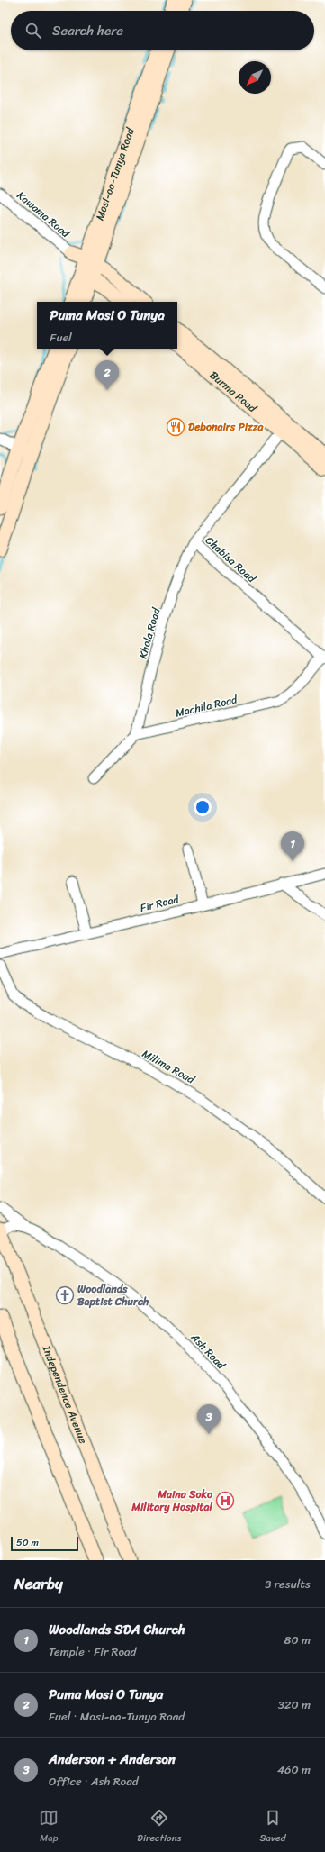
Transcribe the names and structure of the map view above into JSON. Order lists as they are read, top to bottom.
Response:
{
  "streets": {
    "main road": ["Mosi-oa-Tunya Road", "Burma Road", "Independence Avenue"],
    "street": [
      "Kawama Road",
      "Chabisa Road",
      "Khola Road",
      "Machila Road",
      "Fir Road",
      "Milima Road",
      "Ash Road"
    ]
  },
  "crossings": [
    ["Burma Road", "Chabisa Road"],
    ["Chabisa Road", "Khola Road"],
    ["Chabisa Road", "Machila Road"],
    ["Khola Road", "Machila Road"],
    ["Ash Road", "Independence Avenue"]
  ],
  "places": {
    "restaurant": ["Debonairs Pizza"],
    "church": ["Woodlands Baptist Church"],
    "hospital": ["Maina Soko Military Hospital"]
  },
  "scale_bar": "50 m",
  "north": "bottom left",
  "page": {
    "search": "Search here",
    "popup": ["Puma Mosi O Tunya", "Fuel"],
    "pins": ["2", "1", "3"],
    "scale": "50 m",
    "heading": ["Nearby", "3 results"],
    "list": [
      {
        "mark": "1",
        "name": "Woodlands SDA Church",
        "note": "Temple · Fir Road",
        "value": "80 m"
      },
      {
        "mark": "2",
        "name": "Puma Mosi O Tunya",
        "note": "Fuel · Mosi-oa-Tunya Road",
        "value": "320 m"
      },
      {
        "mark": "3",
        "name": "Anderson + Anderson",
        "note": "Office · Ash Road",
        "value": "460 m"
      }
    ],
    "nav": ["Map", "Directions", "Saved"]
  }
}
